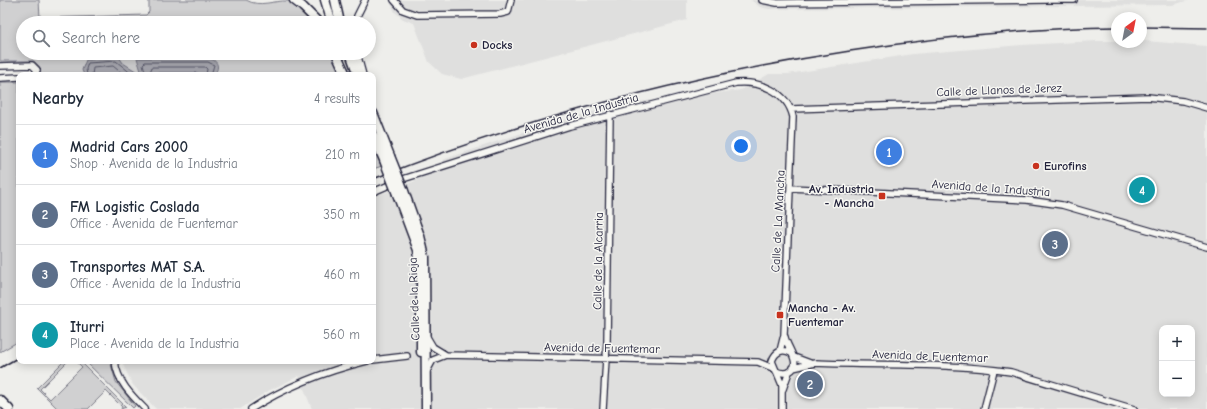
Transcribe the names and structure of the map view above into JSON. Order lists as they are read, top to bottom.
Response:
{
  "streets": {
    "main road": ["Calle de la Rioja"],
    "street": [
      "Calle de Llanos de Jerez",
      "Avenida de la Industria",
      "Calle de La Mancha",
      "Calle de la Alcarria",
      "Avenida de Fuentemar"
    ]
  },
  "crossings": [
    ["Calle de Llanos de Jerez", "Avenida de la Industria"],
    ["Calle de Llanos de Jerez", "Calle de La Mancha"],
    ["Avenida de la Industria", "Calle de La Mancha"],
    ["Avenida de la Industria", "Calle de la Alcarria"],
    ["Calle de La Mancha", "Avenida de Fuentemar"],
    ["Calle de la Alcarria", "Avenida de Fuentemar"]
  ],
  "places": {
    "other": ["Docks", "Eurofins"],
    "transit": ["Av. Industria - Mancha", "Mancha - Av. Fuentemar"]
  },
  "north": "top right",
  "page": {
    "search": "Search here",
    "heading": ["Nearby", "4 results"],
    "list": [
      {
        "mark": "1",
        "name": "Madrid Cars 2000",
        "note": "Shop · Avenida de la Industria",
        "value": "210 m"
      },
      {
        "mark": "2",
        "name": "FM Logistic Coslada",
        "note": "Office · Avenida de Fuentemar",
        "value": "350 m"
      },
      {
        "mark": "3",
        "name": "Transportes MAT S.A.",
        "note": "Office · Avenida de la Industria",
        "value": "460 m"
      },
      {
        "mark": "4",
        "name": "Iturri",
        "note": "Place · Avenida de la Industria",
        "value": "560 m"
      }
    ],
    "pins": [
      "1",
      "4",
      "3",
      "2"
    ],
    "map_buttons": ["+", "−"]
  }
}
